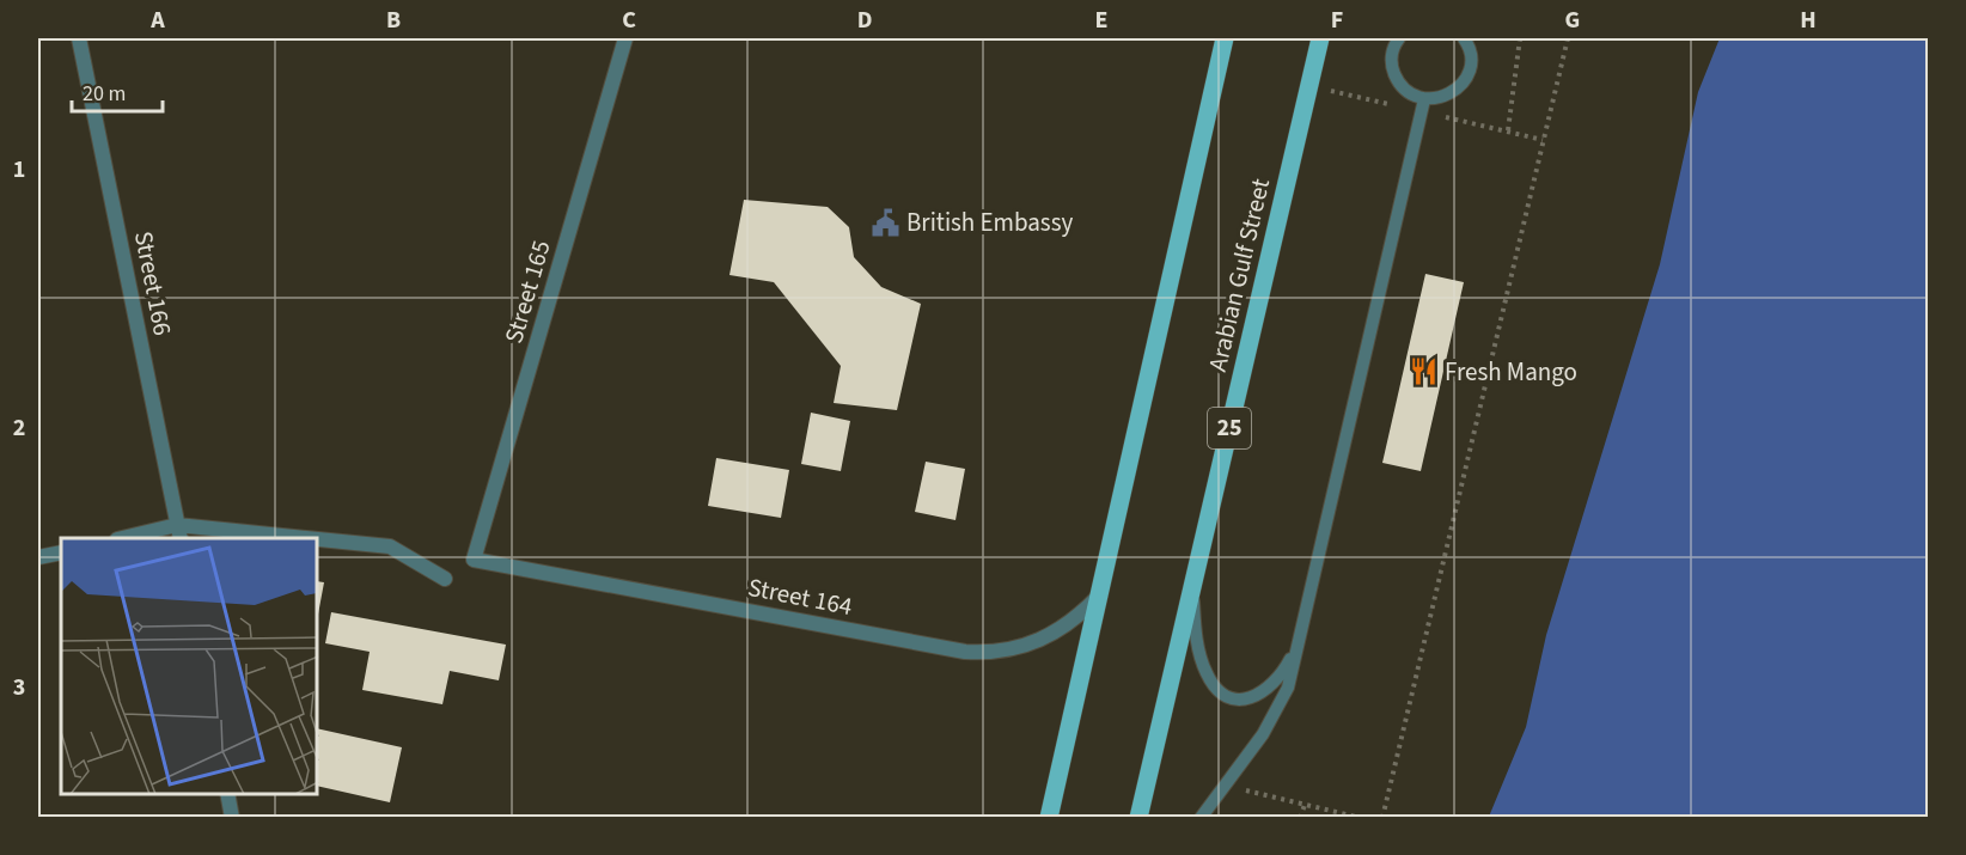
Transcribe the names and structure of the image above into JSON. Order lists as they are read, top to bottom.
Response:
{
  "streets": {
    "main road": ["Arabian Gulf Street", "25"],
    "street": ["Street 166", "Street 165", "Street 164"]
  },
  "crossings": [
    ["Street 165", "Street 164"]
  ],
  "places": {
    "public building": ["British Embassy"],
    "restaurant": ["Fresh Mango"]
  },
  "scale_bar": "20 m",
  "grid": {
    "columns": [
      "A",
      "B",
      "C",
      "D",
      "E",
      "F",
      "G",
      "H"
    ],
    "rows": ["1", "2", "3"]
  }
}
